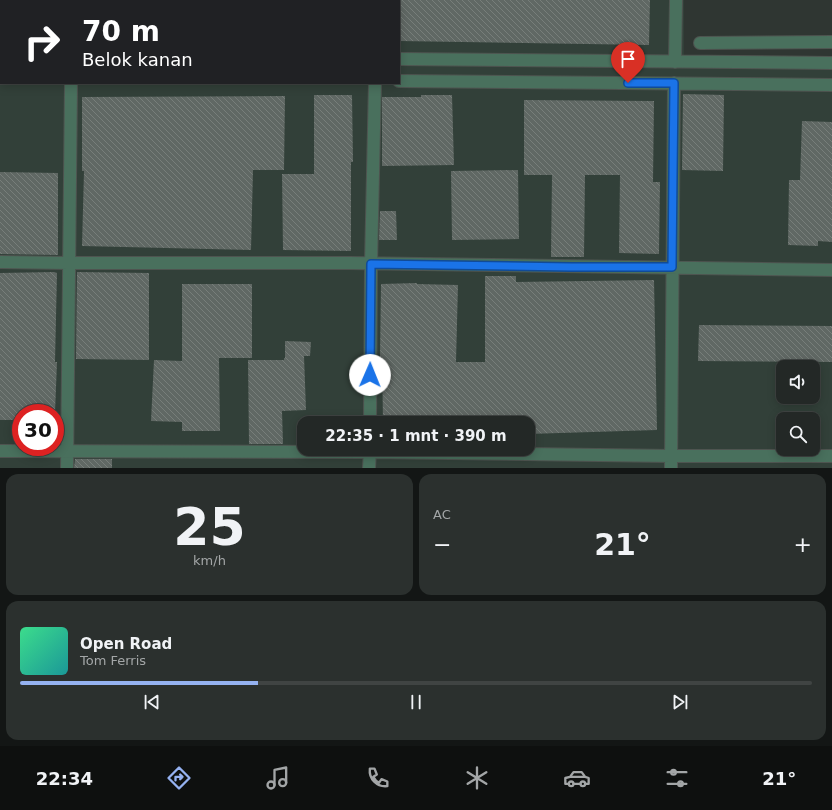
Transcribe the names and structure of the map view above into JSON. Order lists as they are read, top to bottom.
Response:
{
  "page": {
    "turn": ["70 m", "Belok kanan"],
    "limit": "30",
    "trip": "22:35 · 1 mnt · 390 m",
    "tile": [
      ["25", "km/h"],
      "AC"
    ],
    "heat": ["−", "21°", "+"],
    "song": ["Open Road", "Tom Ferris"],
    "tabs": ["22:34", "21°"]
  }
}
